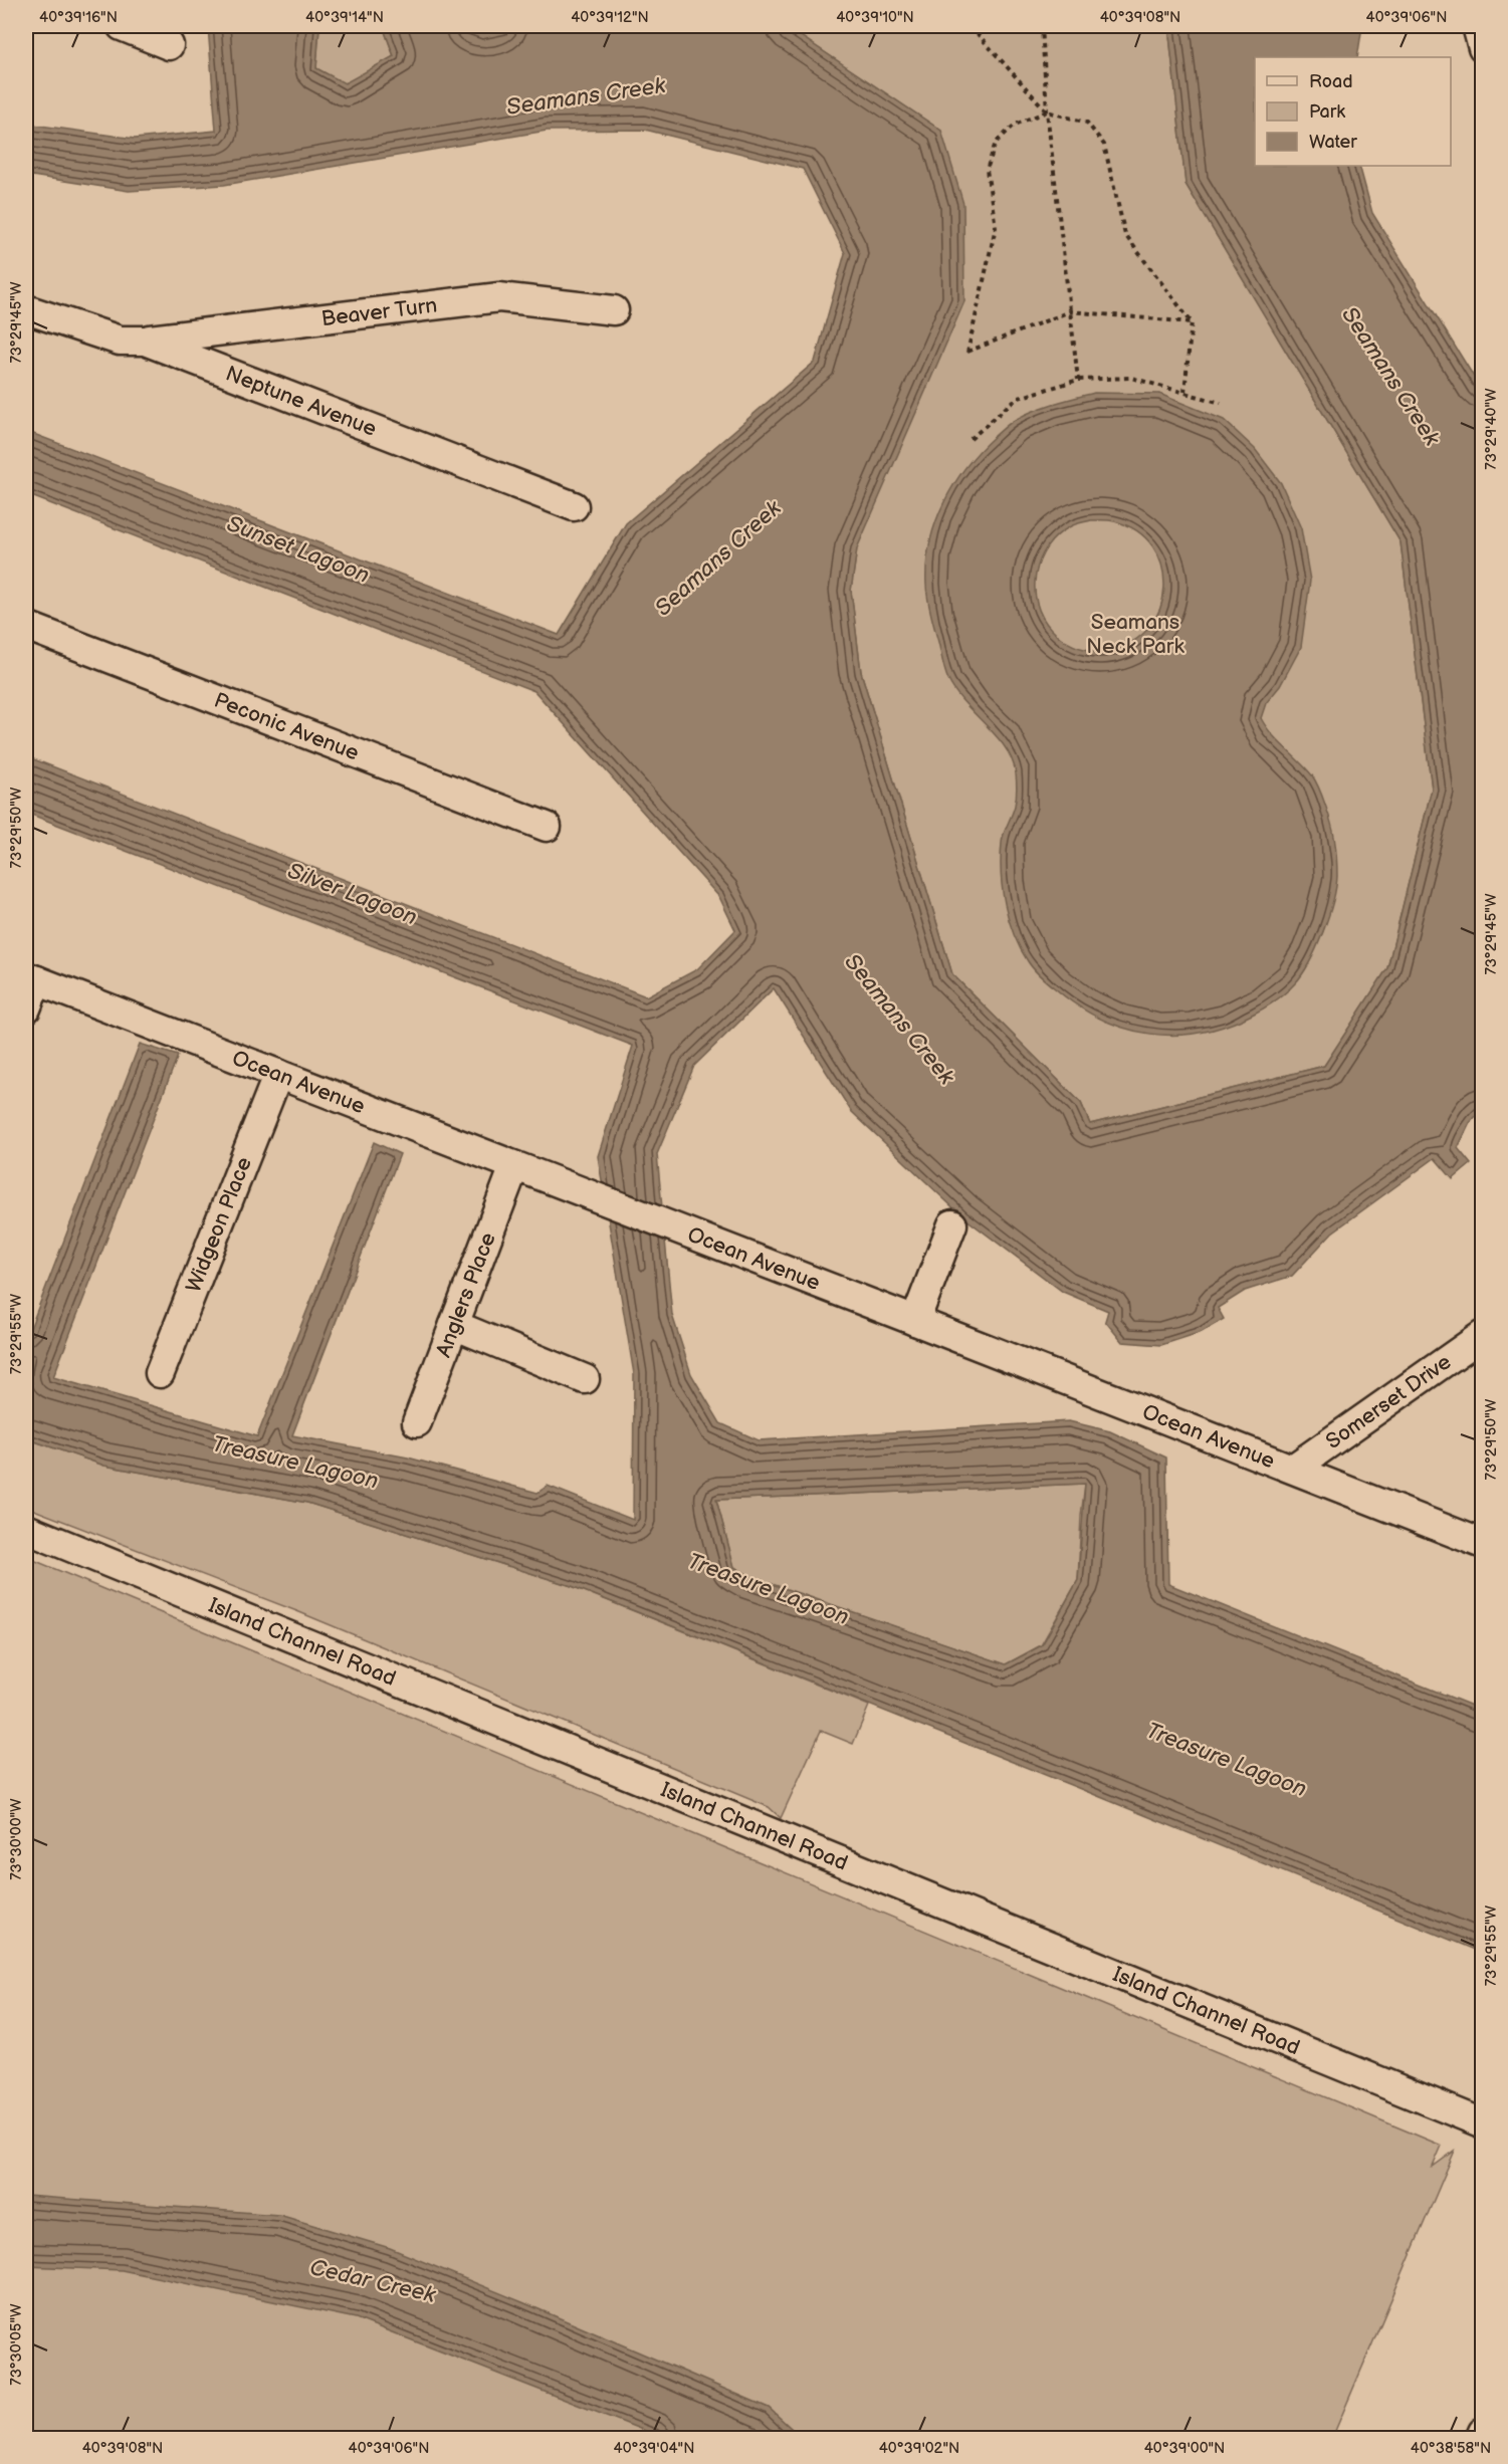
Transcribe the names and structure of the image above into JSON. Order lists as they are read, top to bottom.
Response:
{
  "streets": {
    "street": [
      "Beaver Turn",
      "Neptune Avenue",
      "Peconic Avenue",
      "Ocean Avenue",
      "Widgeon Place",
      "Anglers Place",
      "Somerset Drive",
      "Island Channel Road"
    ]
  },
  "crossings": [
    ["Beaver Turn", "Neptune Avenue"],
    ["Ocean Avenue", "Widgeon Place"],
    ["Ocean Avenue", "Anglers Place"],
    ["Ocean Avenue", "Somerset Drive"]
  ],
  "water": [
    "Seamans Creek",
    "Sunset Lagoon",
    "Silver Lagoon",
    "Treasure Lagoon",
    "Cedar Creek"
  ],
  "parks": ["Seamans Neck Park"],
  "legend": ["Road", "Park", "Water"],
  "coordinates": [
    "40°39'16\"N",
    "40°39'14\"N",
    "40°39'12\"N",
    "40°39'10\"N",
    "40°39'08\"N",
    "40°39'06\"N",
    "73°29'45\"W",
    "73°29'40\"W",
    "73°29'50\"W",
    "73°29'55\"W",
    "73°30'00\"W",
    "73°30'05\"W",
    "40°39'04\"N",
    "40°39'02\"N",
    "40°39'00\"N",
    "40°38'58\"N"
  ]
}
